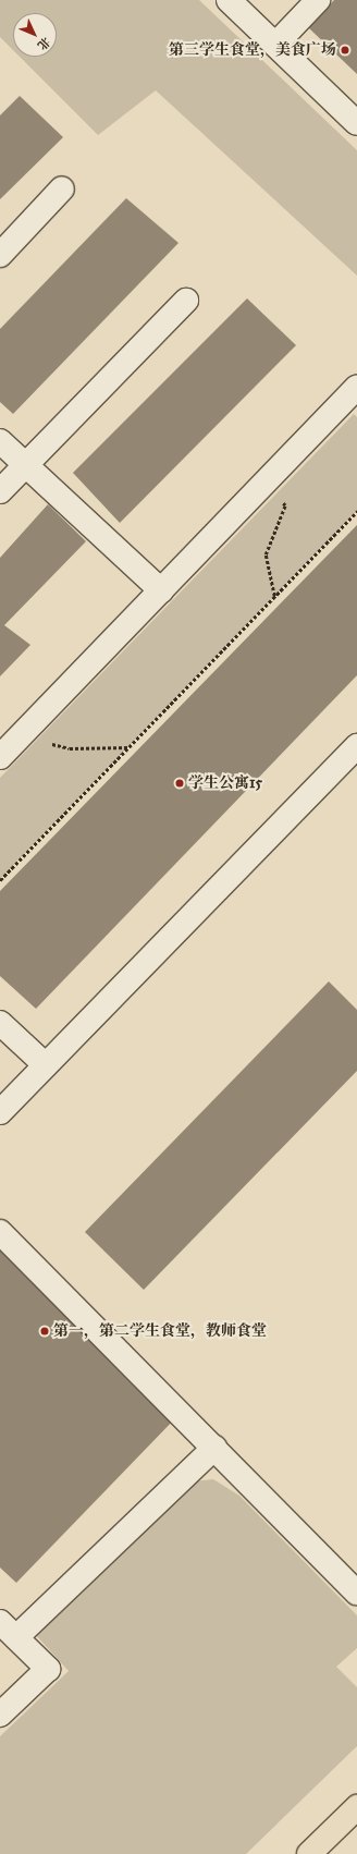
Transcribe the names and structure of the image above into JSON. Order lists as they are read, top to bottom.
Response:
{
  "places": ["第三学生食堂，美食广场", "学生公寓15", "第一，第二学生食堂，教师食堂"],
  "north": "bottom right"
}
